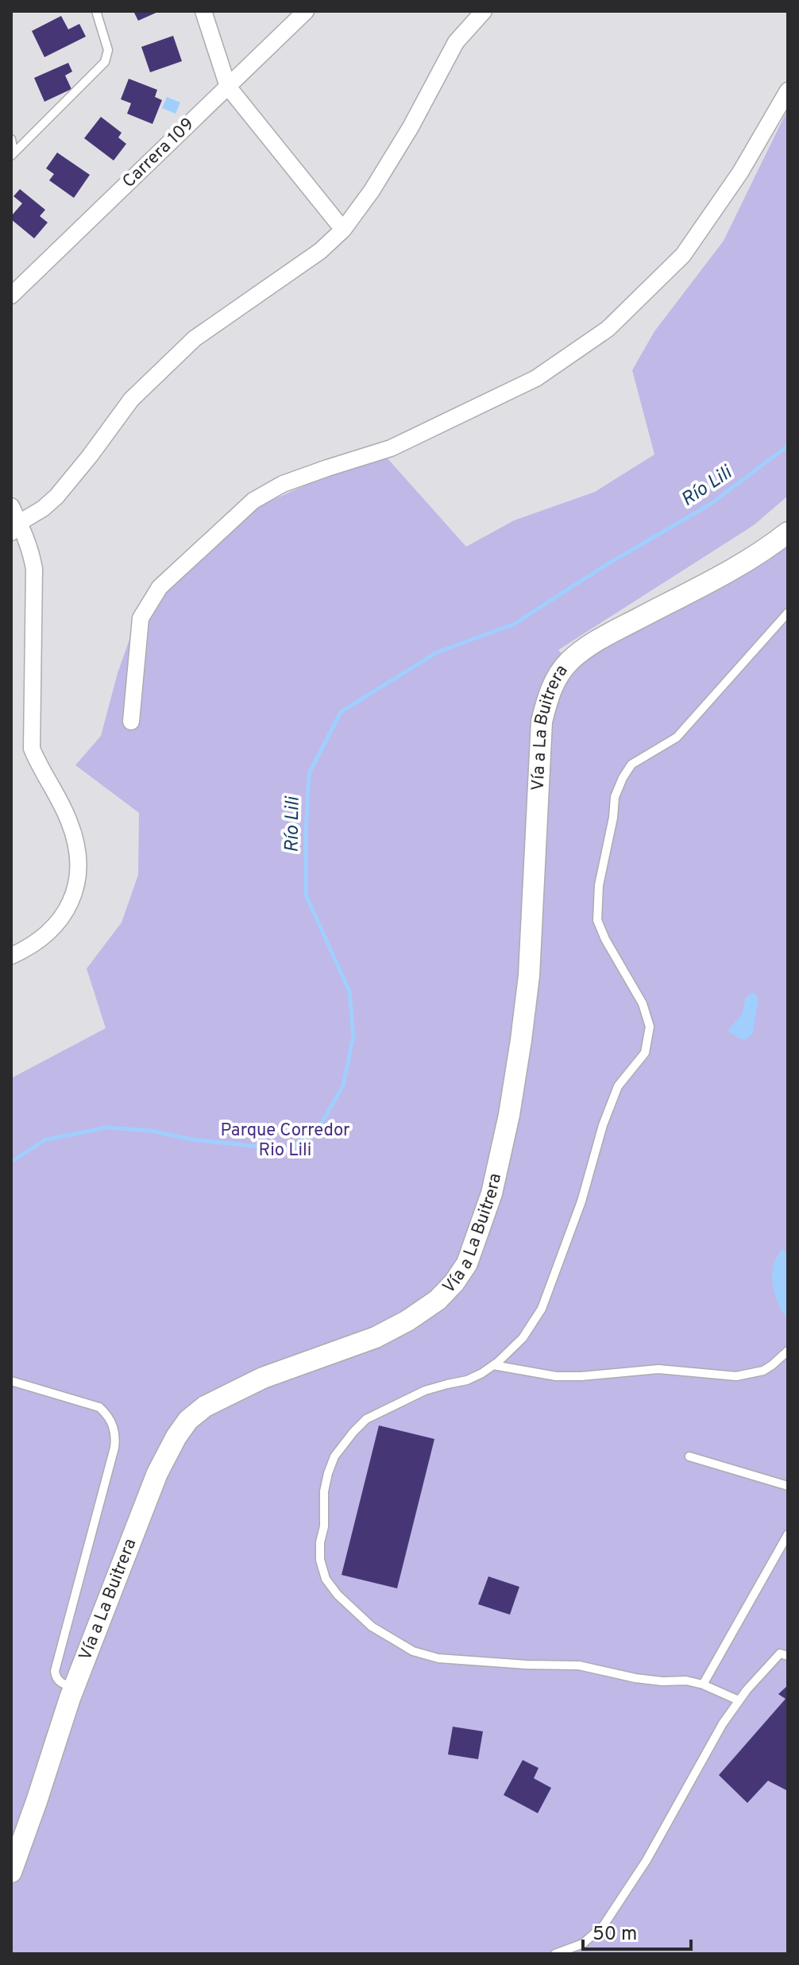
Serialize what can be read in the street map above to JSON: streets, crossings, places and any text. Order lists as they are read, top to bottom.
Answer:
{
  "streets": {
    "street": ["Carrera 109", "Vía a La Buitrera"]
  },
  "water": ["Río Lili"],
  "parks": ["Parque Corredor Rio Lili"],
  "scale_bar": "50 m"
}
